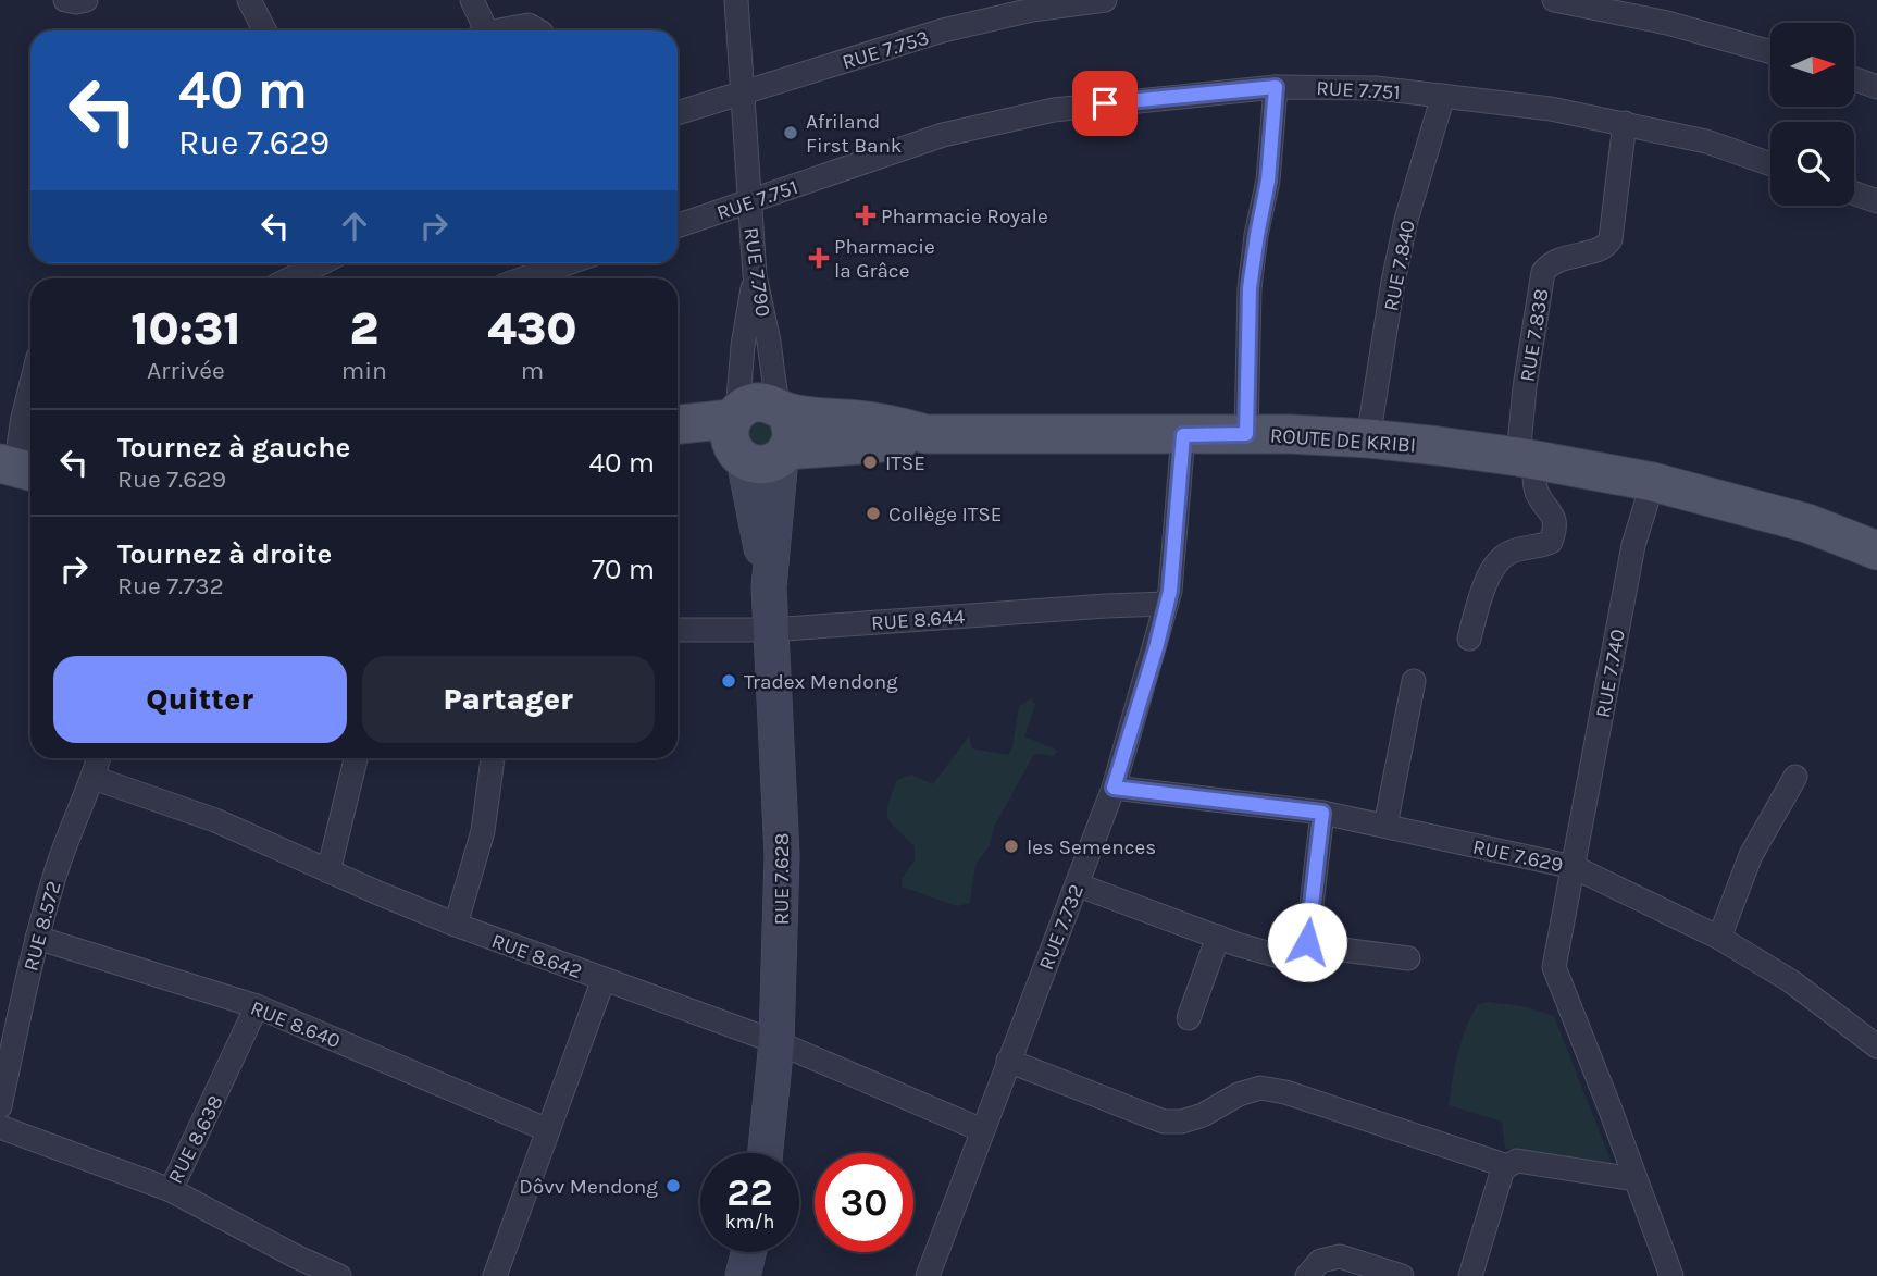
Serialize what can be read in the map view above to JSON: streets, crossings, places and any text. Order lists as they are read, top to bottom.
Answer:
{
  "streets": {
    "main road": ["ROUTE DE KRIBI", "RUE 7.628"],
    "street": [
      "RUE 7.753",
      "RUE 7.751",
      "RUE 7.840",
      "RUE 7.790",
      "RUE 7.838",
      "RUE 8.644",
      "RUE 7.740",
      "RUE 7.629",
      "RUE 8.572",
      "RUE 7.732",
      "RUE 8.642",
      "RUE 8.640",
      "RUE 8.638"
    ]
  },
  "crossings": [
    ["RUE 7.753", "RUE 7.790"],
    ["RUE 7.751", "RUE 7.840"],
    ["RUE 7.751", "RUE 7.790"],
    ["RUE 7.751", "RUE 7.838"],
    ["RUE 7.840", "ROUTE DE KRIBI"],
    ["RUE 7.790", "ROUTE DE KRIBI"],
    ["RUE 7.838", "ROUTE DE KRIBI"],
    ["ROUTE DE KRIBI", "RUE 7.740"],
    ["ROUTE DE KRIBI", "RUE 7.628"],
    ["ROUTE DE KRIBI", "RUE 7.732"],
    ["RUE 8.644", "RUE 7.628"],
    ["RUE 8.644", "RUE 7.732"],
    ["RUE 7.740", "RUE 7.629"],
    ["RUE 7.629", "RUE 7.732"],
    ["RUE 7.628", "RUE 8.642"],
    ["RUE 8.572", "RUE 8.642"],
    ["RUE 8.572", "RUE 8.640"],
    ["RUE 7.732", "RUE 8.642"],
    ["RUE 8.640", "RUE 8.638"]
  ],
  "places": {
    "other": [
      "Afriland First Bank",
      "ITSE",
      "Collège ITSE",
      "Tradex Mendong",
      "les Semences",
      "Dôvv Mendong"
    ],
    "health": ["Pharmacie Royale", "Pharmacie la Grâce"]
  },
  "north": "right",
  "page": {
    "turn": ["40 m", "Rue 7.629"],
    "eta": [
      "10:31",
      "Arrivée",
      "2",
      "min",
      "430",
      "m"
    ],
    "list": [
      {
        "name": "Tournez à gauche",
        "note": "Rue 7.629",
        "value": "40 m"
      },
      {
        "name": "Tournez à droite",
        "note": "Rue 7.732",
        "value": "70 m"
      }
    ],
    "buttons": ["Quitter", "Partager"],
    "speed": "22 km/h",
    "limit": "30"
  }
}
